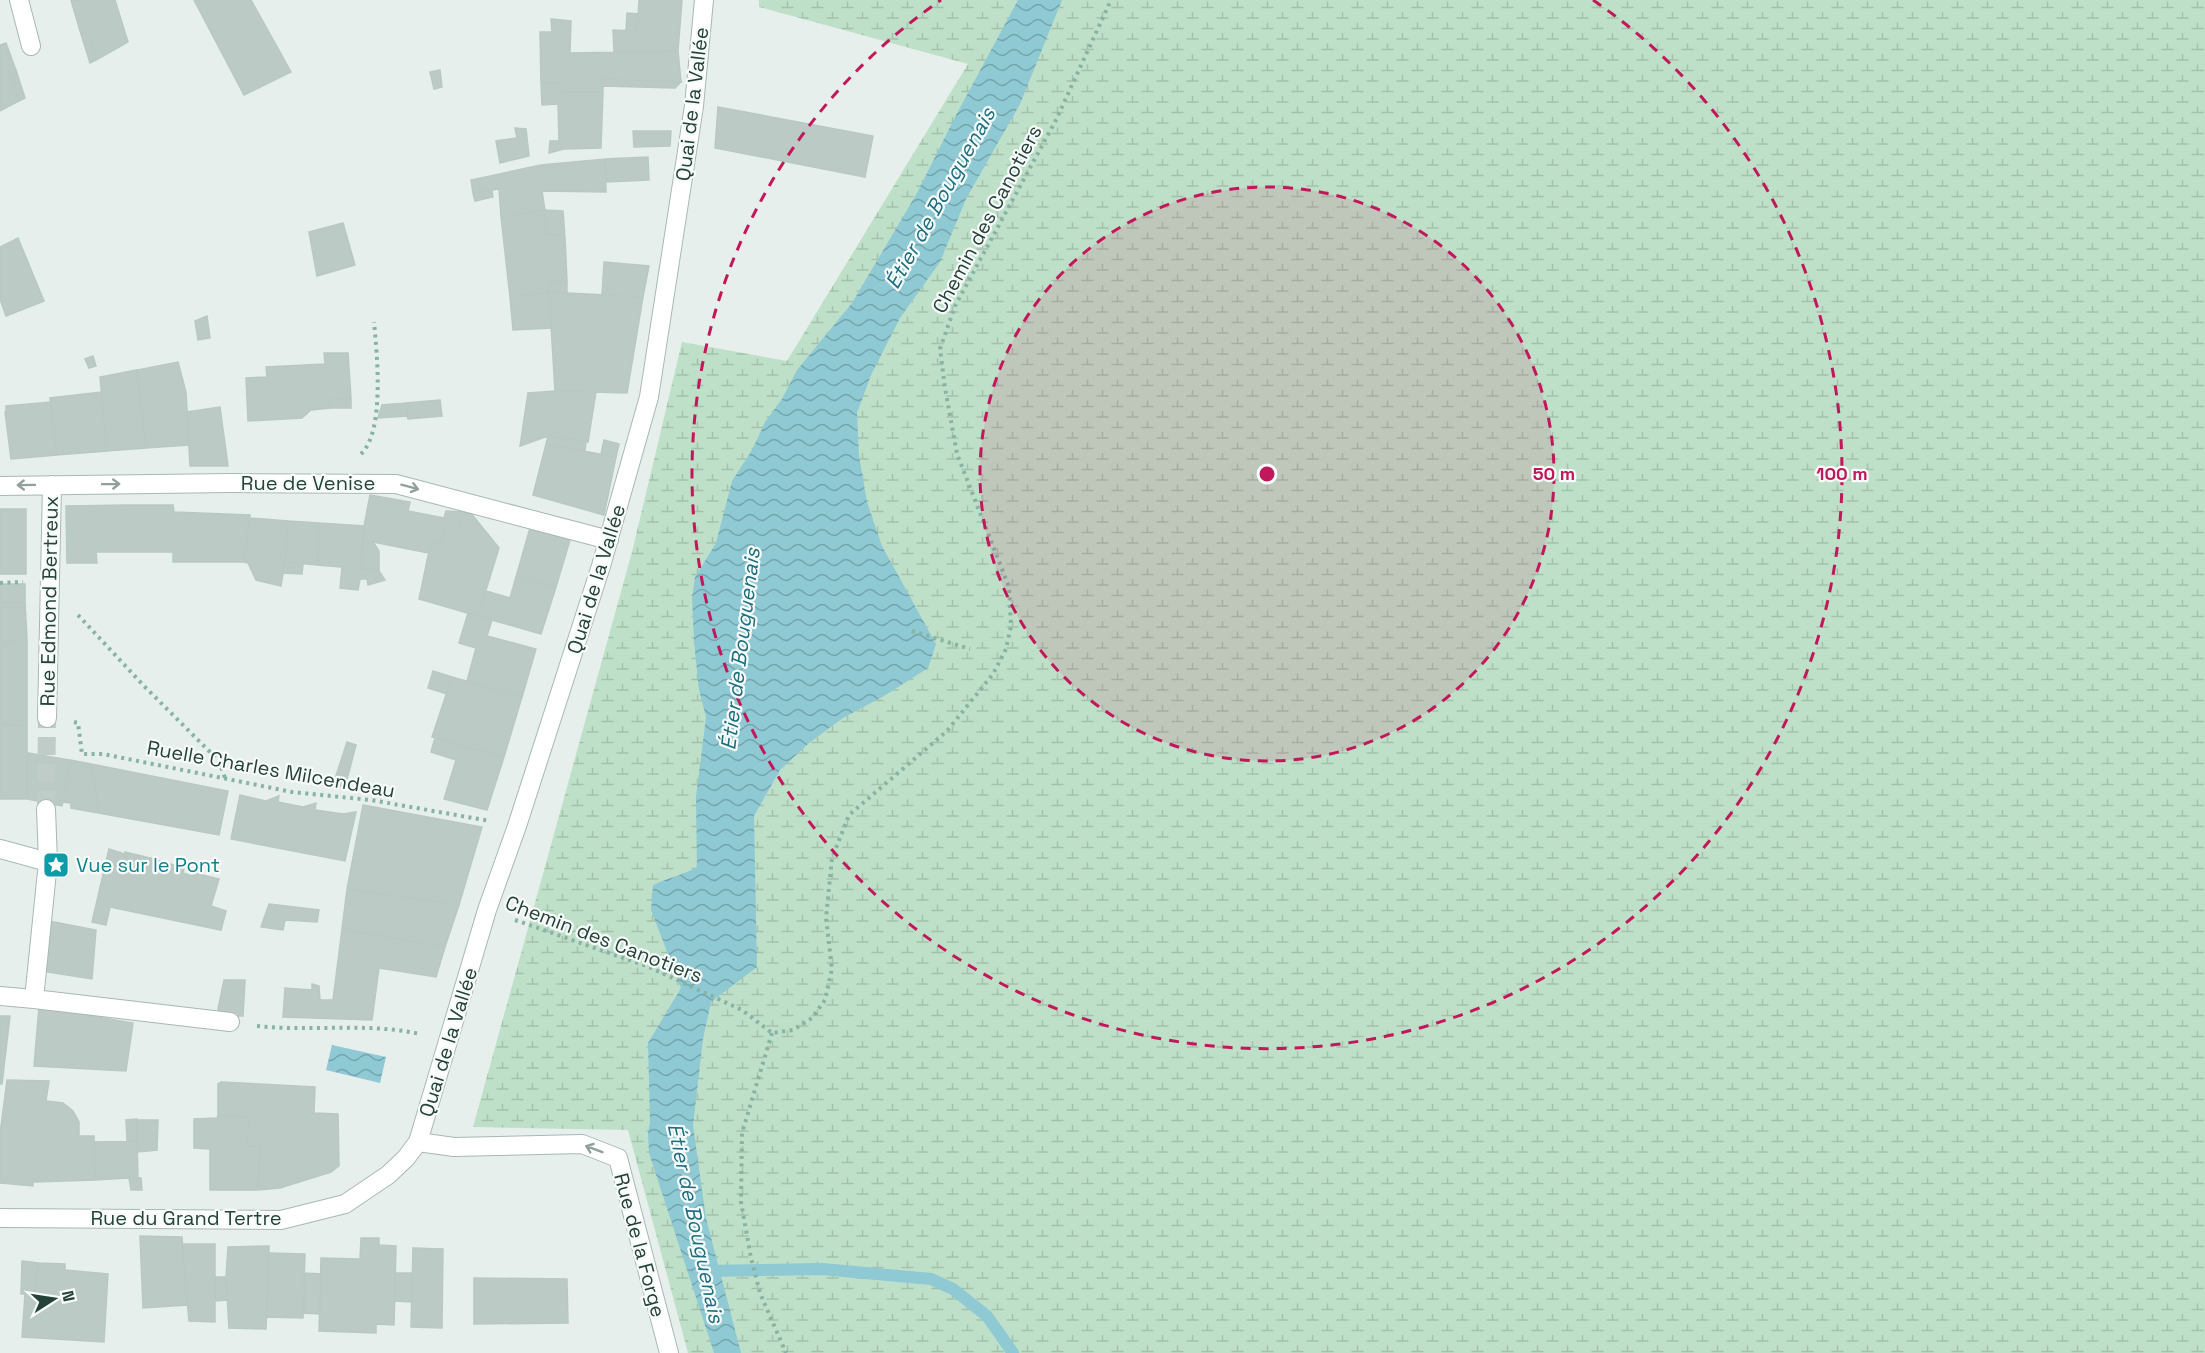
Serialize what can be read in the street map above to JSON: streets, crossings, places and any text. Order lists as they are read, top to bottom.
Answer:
{
  "streets": {
    "street": [
      "Quai de la Vallée",
      "Rue de Venise",
      "Rue Edmond Bertreux",
      "Rue du Grand Tertre",
      "Rue de la Forge"
    ],
    "path": ["Chemin des Canotiers", "Ruelle Charles Milcendeau"]
  },
  "crossings": [
    ["Quai de la Vallée", "Chemin des Canotiers"],
    ["Quai de la Vallée", "Rue de Venise"],
    ["Quai de la Vallée", "Ruelle Charles Milcendeau"],
    ["Quai de la Vallée", "Rue du Grand Tertre"],
    ["Quai de la Vallée", "Rue de la Forge"],
    ["Rue de Venise", "Rue Edmond Bertreux"],
    ["Rue Edmond Bertreux", "Ruelle Charles Milcendeau"],
    ["Rue du Grand Tertre", "Rue de la Forge"]
  ],
  "one_way": ["Rue de Venise", "Rue de la Forge"],
  "water": ["Étier de Bouguenais"],
  "places": {
    "place": ["Vue sur le Pont"]
  },
  "north": "right",
  "rings": ["50 m", "100 m"]
}
